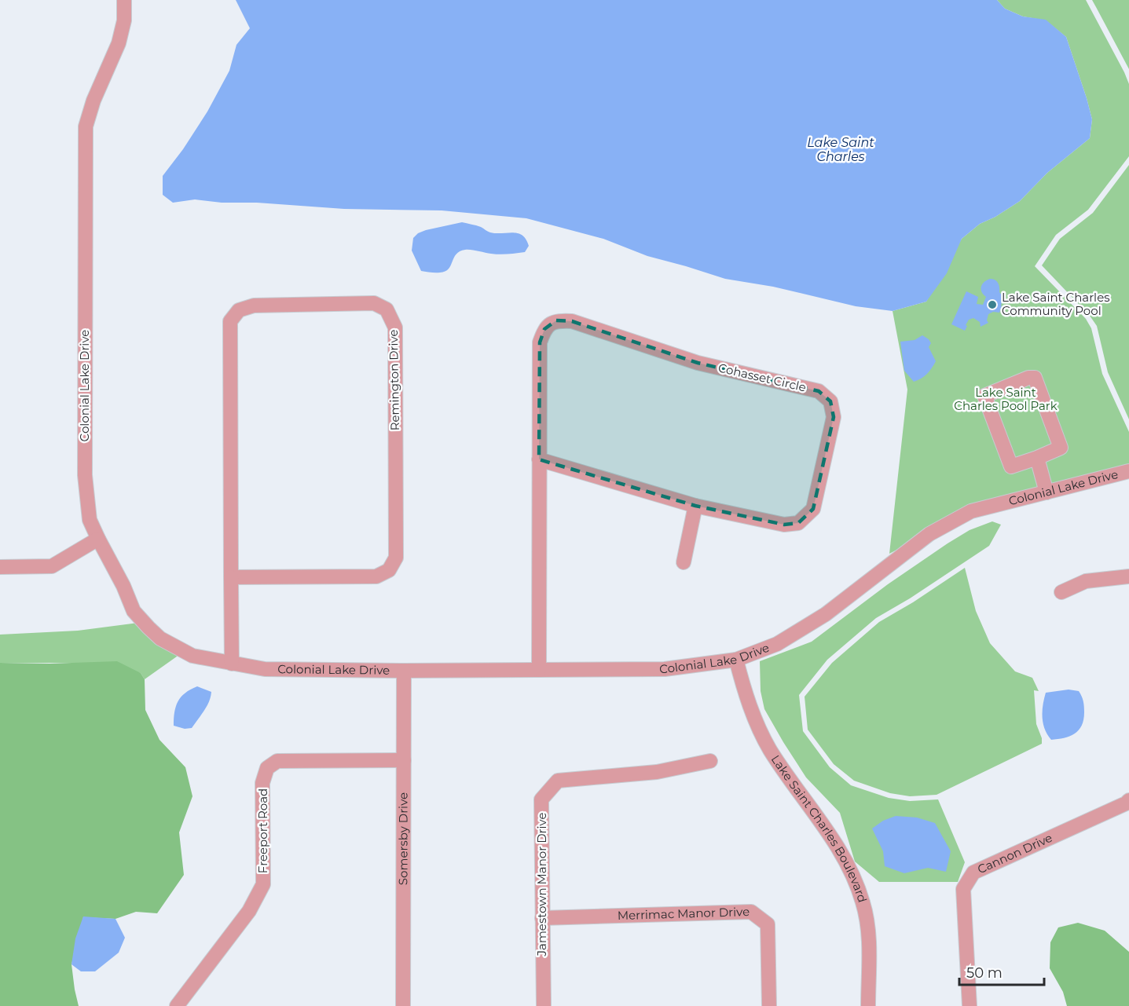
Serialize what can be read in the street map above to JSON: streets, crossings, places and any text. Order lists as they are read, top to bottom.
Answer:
{
  "streets": {
    "street": [
      "Cohasset Circle",
      "Remington Drive",
      "Colonial Lake Drive",
      "Lake Saint Charles Boulevard",
      "Freeport Road",
      "Somersby Drive",
      "Cannon Drive",
      "Jamestown Manor Drive",
      "Merrimac Manor Drive"
    ]
  },
  "crossings": [
    ["Cohasset Circle", "Colonial Lake Drive"],
    ["Remington Drive", "Colonial Lake Drive"],
    ["Colonial Lake Drive", "Lake Saint Charles Boulevard"],
    ["Colonial Lake Drive", "Somersby Drive"],
    ["Freeport Road", "Somersby Drive"],
    ["Jamestown Manor Drive", "Merrimac Manor Drive"]
  ],
  "water": ["Lake Saint Charles"],
  "parks": ["Lake Saint Charles Pool Park"],
  "places": ["Lake Saint Charles Community Pool"],
  "scale_bar": "50 m"
}
